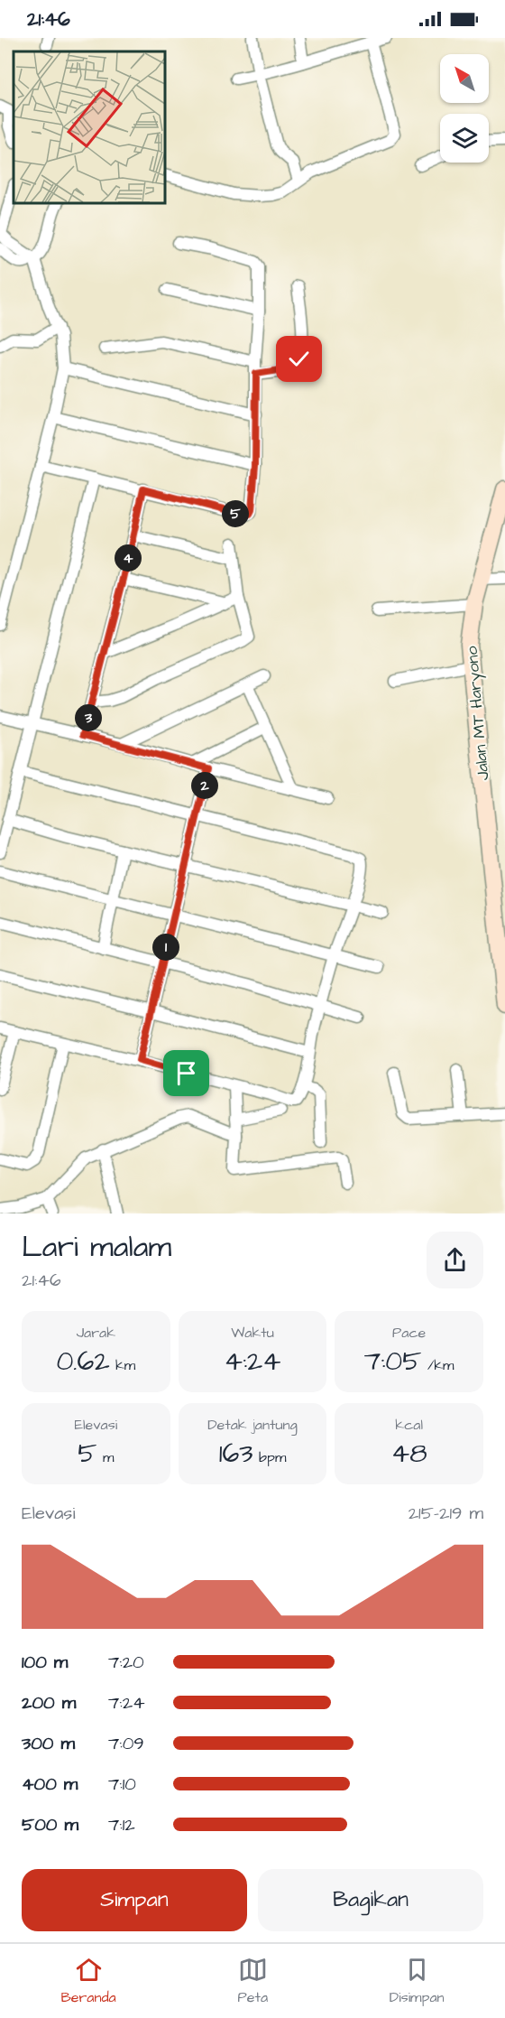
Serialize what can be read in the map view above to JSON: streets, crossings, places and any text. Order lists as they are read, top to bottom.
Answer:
{
  "streets": {
    "main road": ["Jalan MT Haryono"]
  },
  "north": "top left",
  "page": {
    "status": "21:46",
    "pins": [
      "5",
      "4",
      "3",
      "2",
      "1"
    ],
    "heading": ["Lari malam", "21:46"],
    "stats": [
      ["Jarak", "0.62 km"],
      ["Waktu", "4:24"],
      ["Pace", "7:05 /km"],
      ["Elevasi", "5 m"],
      ["Detak jantung", "163 bpm"],
      ["kcal", "48"]
    ],
    "chart": ["Elevasi", "215–219 m"],
    "list": [
      {
        "name": "100 m",
        "note": "7:20"
      },
      {
        "name": "200 m",
        "note": "7:24"
      },
      {
        "name": "300 m",
        "note": "7:09"
      },
      {
        "name": "400 m",
        "note": "7:10"
      },
      {
        "name": "500 m",
        "note": "7:12"
      }
    ],
    "buttons": ["Simpan", "Bagikan"],
    "tabs": ["Beranda", "Peta", "Disimpan"]
  }
}
